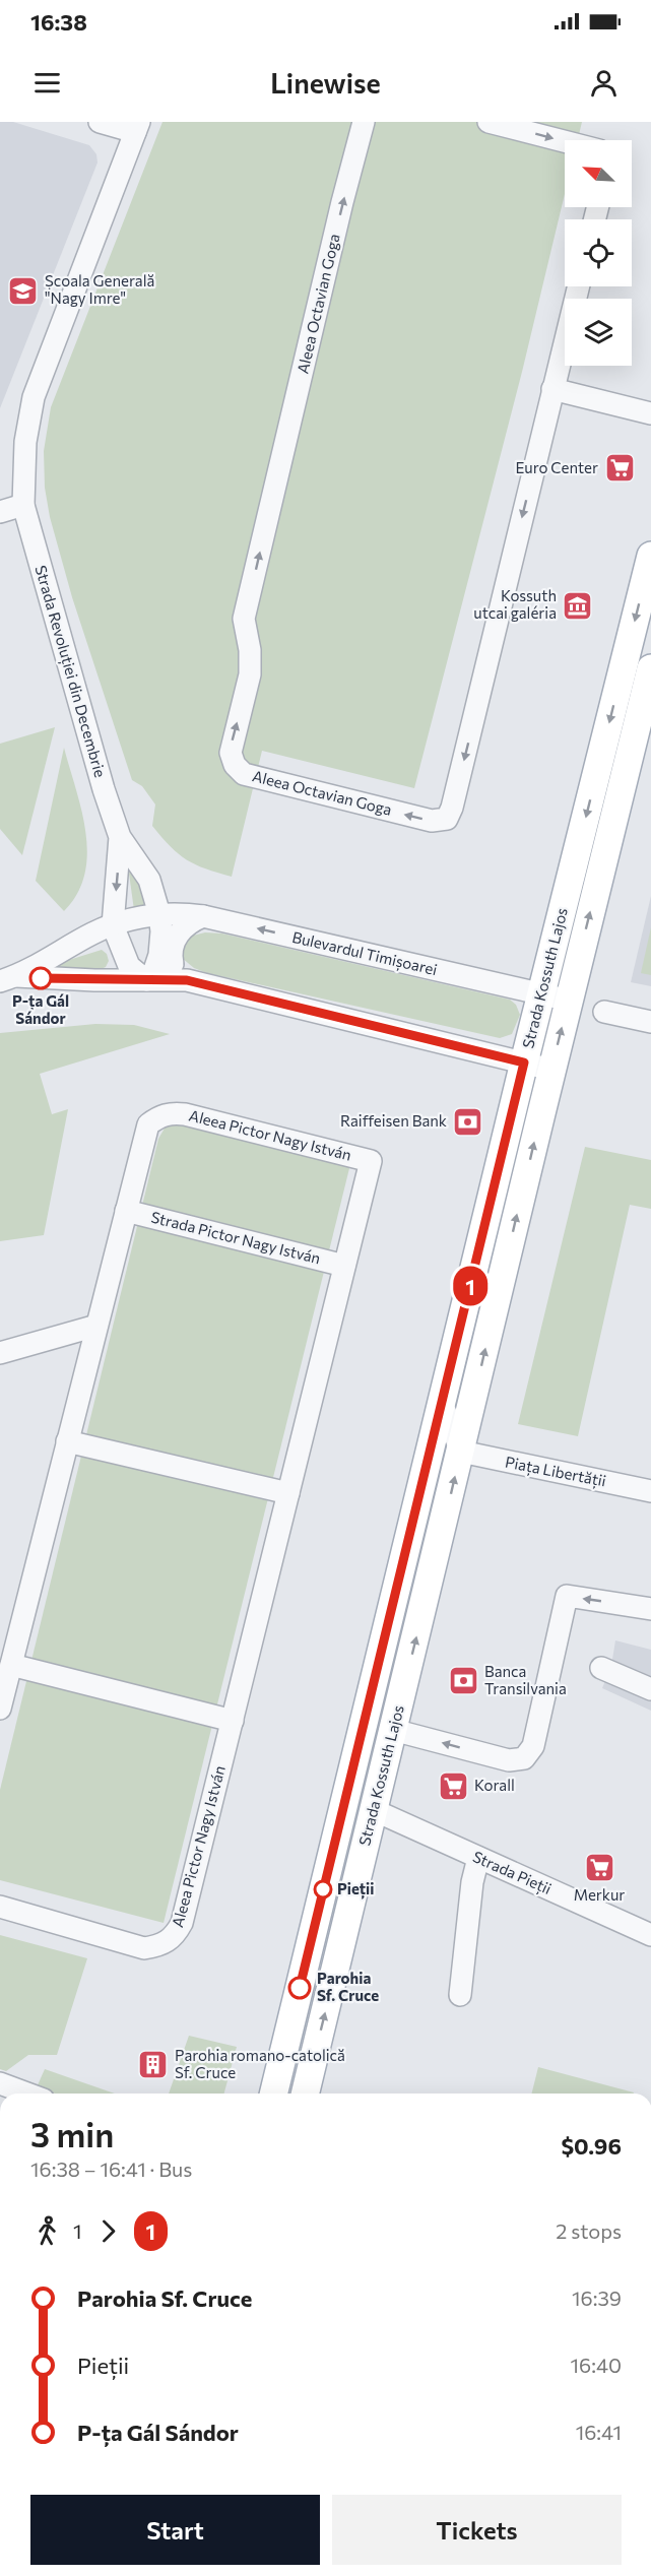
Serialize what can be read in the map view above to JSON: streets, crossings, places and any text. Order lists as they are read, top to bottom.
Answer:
{
  "streets": {
    "main road": ["Strada Kossuth Lajos"],
    "street": [
      "Aleea Octavian Goga",
      "Strada Revoluției din Decembrie",
      "Bulevardul Timișoarei",
      "Aleea Pictor Nagy István",
      "Strada Pictor Nagy István",
      "Piața Libertății",
      "Strada Pieții"
    ]
  },
  "crossings": [
    ["Strada Revoluției din Decembrie", "Bulevardul Timișoarei"],
    ["Bulevardul Timișoarei", "Strada Kossuth Lajos"],
    ["Strada Kossuth Lajos", "Piața Libertății"],
    ["Strada Kossuth Lajos", "Strada Pieții"],
    ["Aleea Pictor Nagy István", "Strada Pictor Nagy István"]
  ],
  "places": {
    "school or university": ["Școala Generală \"Nagy Imre\""],
    "supermarket": ["Euro Center", "Korall", "Merkur"],
    "museum": ["Kossuth utcai galéria"],
    "other": ["P-ța Gál Sándor", "Pieții", "Parohia Sf. Cruce"],
    "bank": ["Raiffeisen Bank", "Banca Transilvania"],
    "building": ["Parohia romano-catolică Sf. Cruce"]
  },
  "lines": ["bus line 1"],
  "north": "top left",
  "page": {
    "status": "16:38",
    "header": "Linewise",
    "on_map": "1",
    "heading": ["3 min", "16:38 – 16:41 · Bus", "$0.96"],
    "legs": ["1", "1", "2 stops"],
    "list": [
      {
        "name": "Parohia Sf. Cruce",
        "value": "16:39"
      },
      {
        "name": "Pieții",
        "value": "16:40"
      },
      {
        "name": "P-ța Gál Sándor",
        "value": "16:41"
      }
    ],
    "buttons": ["Start", "Tickets"]
  }
}
